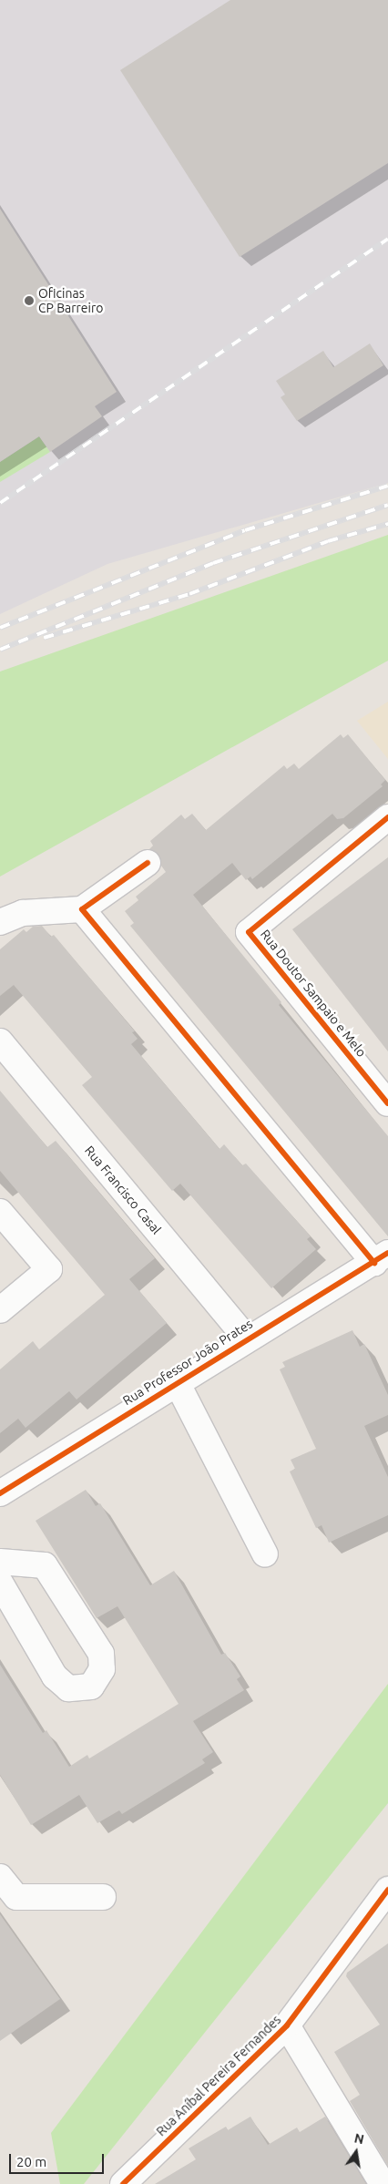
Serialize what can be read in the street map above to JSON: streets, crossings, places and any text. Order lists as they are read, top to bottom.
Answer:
{
  "streets": {
    "street": [
      "Rua Doutor Sampaio e Melo",
      "Rua Francisco Casal",
      "Rua Professor João Prates",
      "Rua Aníbal Pereira Fernandes"
    ]
  },
  "crossings": [
    ["Rua Francisco Casal", "Rua Professor João Prates"]
  ],
  "places": ["Oficinas CP Barreiro"],
  "scale_bar": "20 m",
  "north": "top"
}
